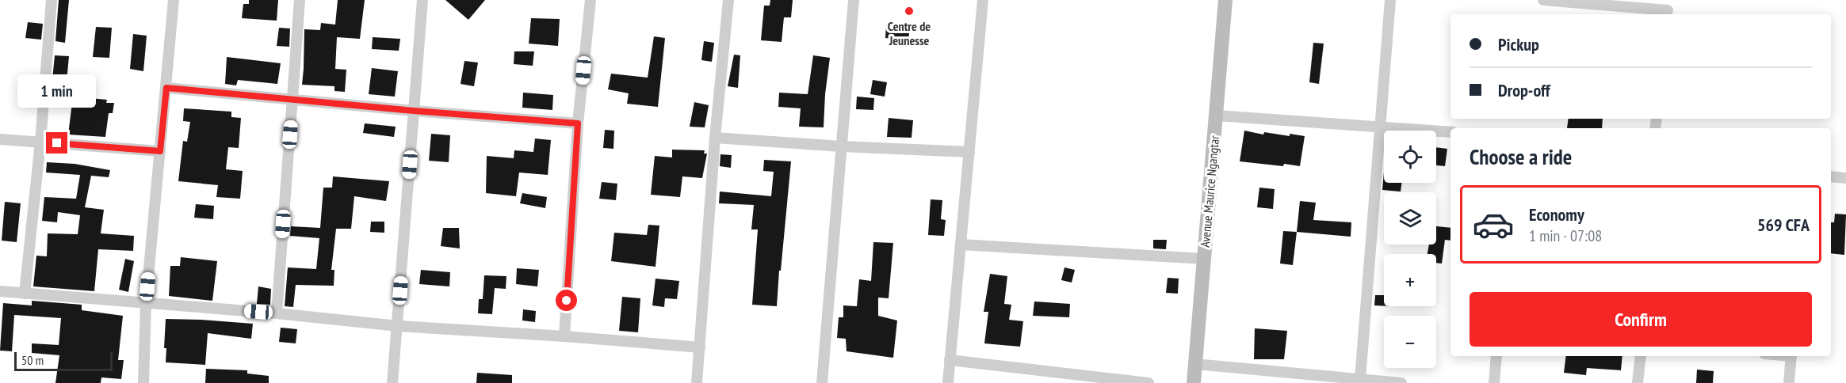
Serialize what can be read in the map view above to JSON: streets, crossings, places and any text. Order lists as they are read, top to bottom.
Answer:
{
  "streets": {
    "street": ["Avenue Maurice Ngangtar"]
  },
  "places": ["Centre de Jeunesse"],
  "scale_bar": "50 m",
  "page": {
    "banner": ["Pickup", "Drop-off"],
    "bubble": "1 min",
    "heading": "Choose a ride",
    "map_buttons": ["+", "−"],
    "list": [
      {
        "name": "Economy",
        "note": "1 min · 07:08",
        "value": "569 CFA"
      }
    ],
    "buttons": "Confirm",
    "scale": "50 m"
  }
}
